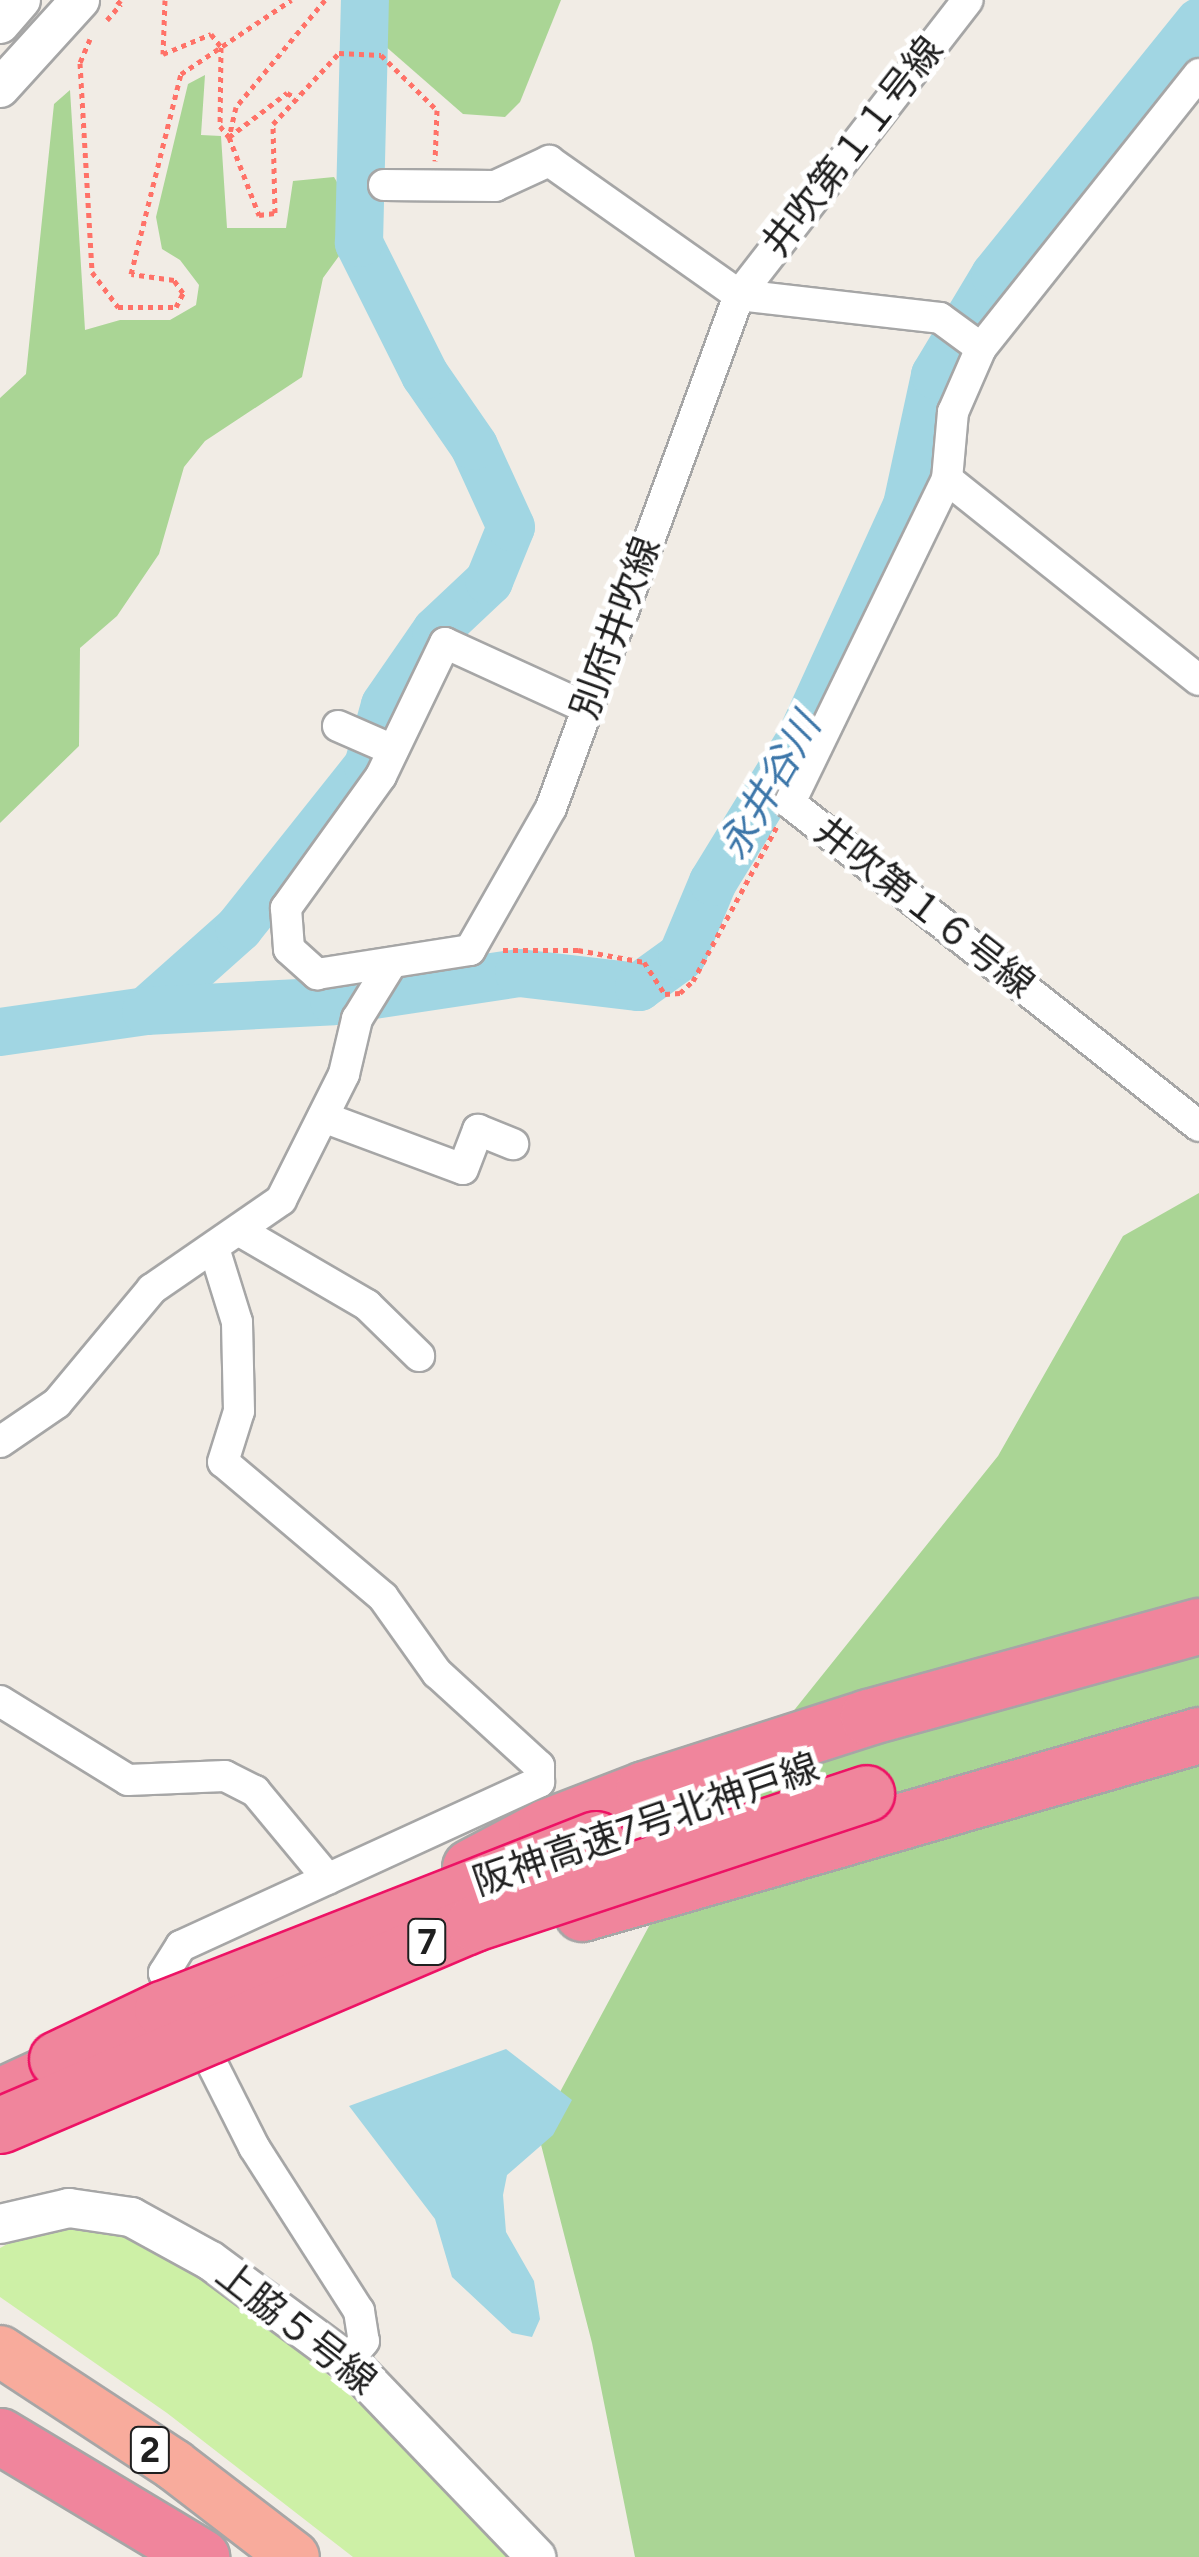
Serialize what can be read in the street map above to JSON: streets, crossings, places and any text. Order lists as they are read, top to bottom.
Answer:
{
  "streets": {
    "highway": ["阪神高速7号北神戸線", "7", "2"],
    "street": [
      "井吹第１１号線",
      "別府井吹線",
      "井吹第１６号線",
      "上脇５号線"
    ]
  },
  "crossings": [
    ["井吹第１１号線", "別府井吹線"]
  ],
  "water": ["永井谷川"]
}
